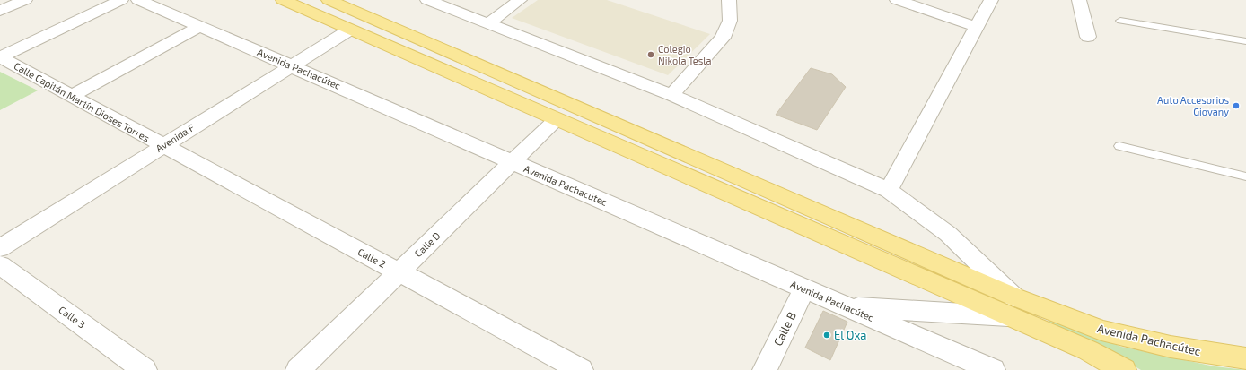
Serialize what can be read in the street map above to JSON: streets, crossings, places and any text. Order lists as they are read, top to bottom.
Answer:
{
  "streets": {
    "main road": ["Avenida Pachacútec"],
    "street": [
      "Calle Capitán Martín Dioses Torres",
      "Avenida F",
      "Calle D",
      "Calle 2",
      "Calle 3",
      "Calle B"
    ]
  },
  "crossings": [
    ["Avenida Pachacútec", "Avenida F"],
    ["Avenida Pachacútec", "Calle D"],
    ["Avenida Pachacútec", "Calle B"],
    ["Calle Capitán Martín Dioses Torres", "Avenida F"],
    ["Calle Capitán Martín Dioses Torres", "Calle 2"],
    ["Avenida F", "Calle 2"],
    ["Calle D", "Calle 2"]
  ],
  "places": ["Colegio Nikola Tesla", "Auto Accesorios Giovany", "El Oxa"]
}
